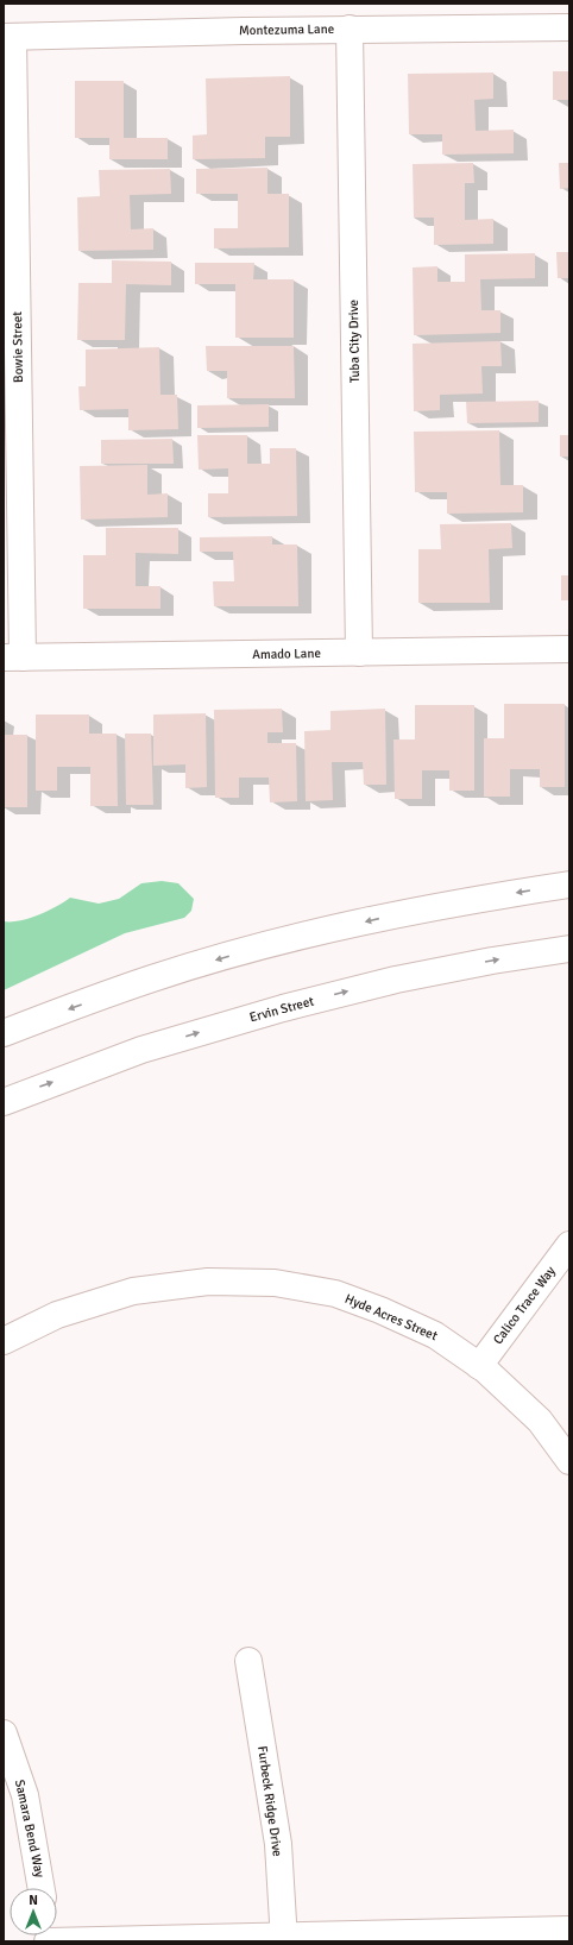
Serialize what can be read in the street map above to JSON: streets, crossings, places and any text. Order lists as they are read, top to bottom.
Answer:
{
  "streets": {
    "street": [
      "Montezuma Lane",
      "Tuba City Drive",
      "Bowie Street",
      "Amado Lane",
      "Ervin Street",
      "Calico Trace Way",
      "Hyde Acres Street",
      "Furbeck Ridge Drive",
      "Samara Bend Way"
    ]
  },
  "crossings": [
    ["Montezuma Lane", "Tuba City Drive"],
    ["Montezuma Lane", "Bowie Street"],
    ["Tuba City Drive", "Amado Lane"],
    ["Bowie Street", "Amado Lane"],
    ["Calico Trace Way", "Hyde Acres Street"]
  ],
  "north": "top"
}
